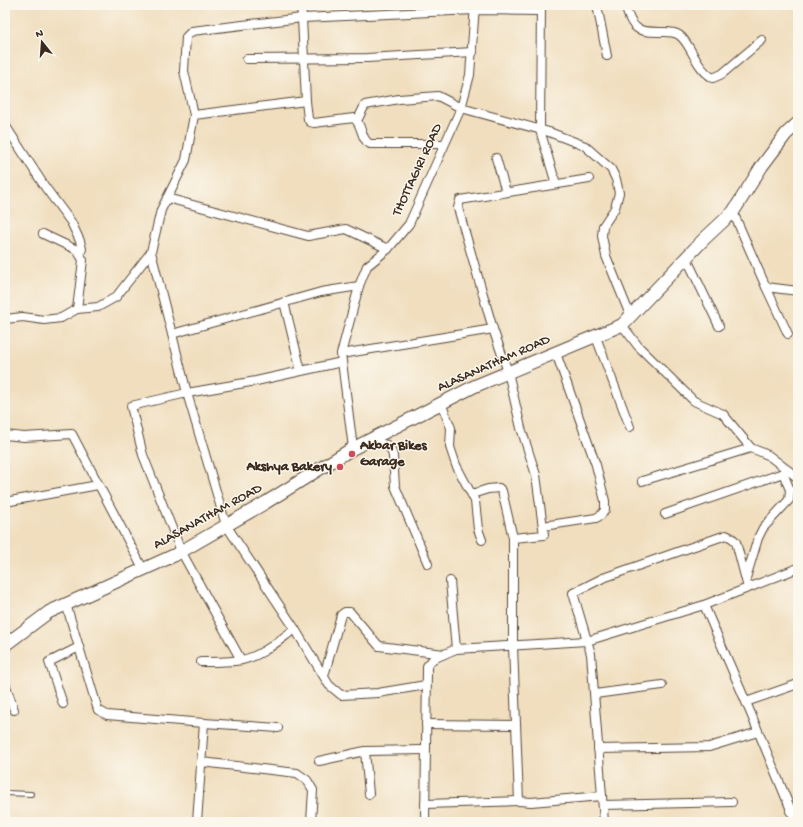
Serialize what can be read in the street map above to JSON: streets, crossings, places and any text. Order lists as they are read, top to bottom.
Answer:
{
  "streets": {
    "main road": ["ALASANATHAM ROAD"],
    "street": ["THOTTAGIRI ROAD"]
  },
  "crossings": [
    ["THOTTAGIRI ROAD", "ALASANATHAM ROAD"]
  ],
  "places": ["Akbar Bikes Garage", "Akshya Bakery"],
  "north": "top"
}
